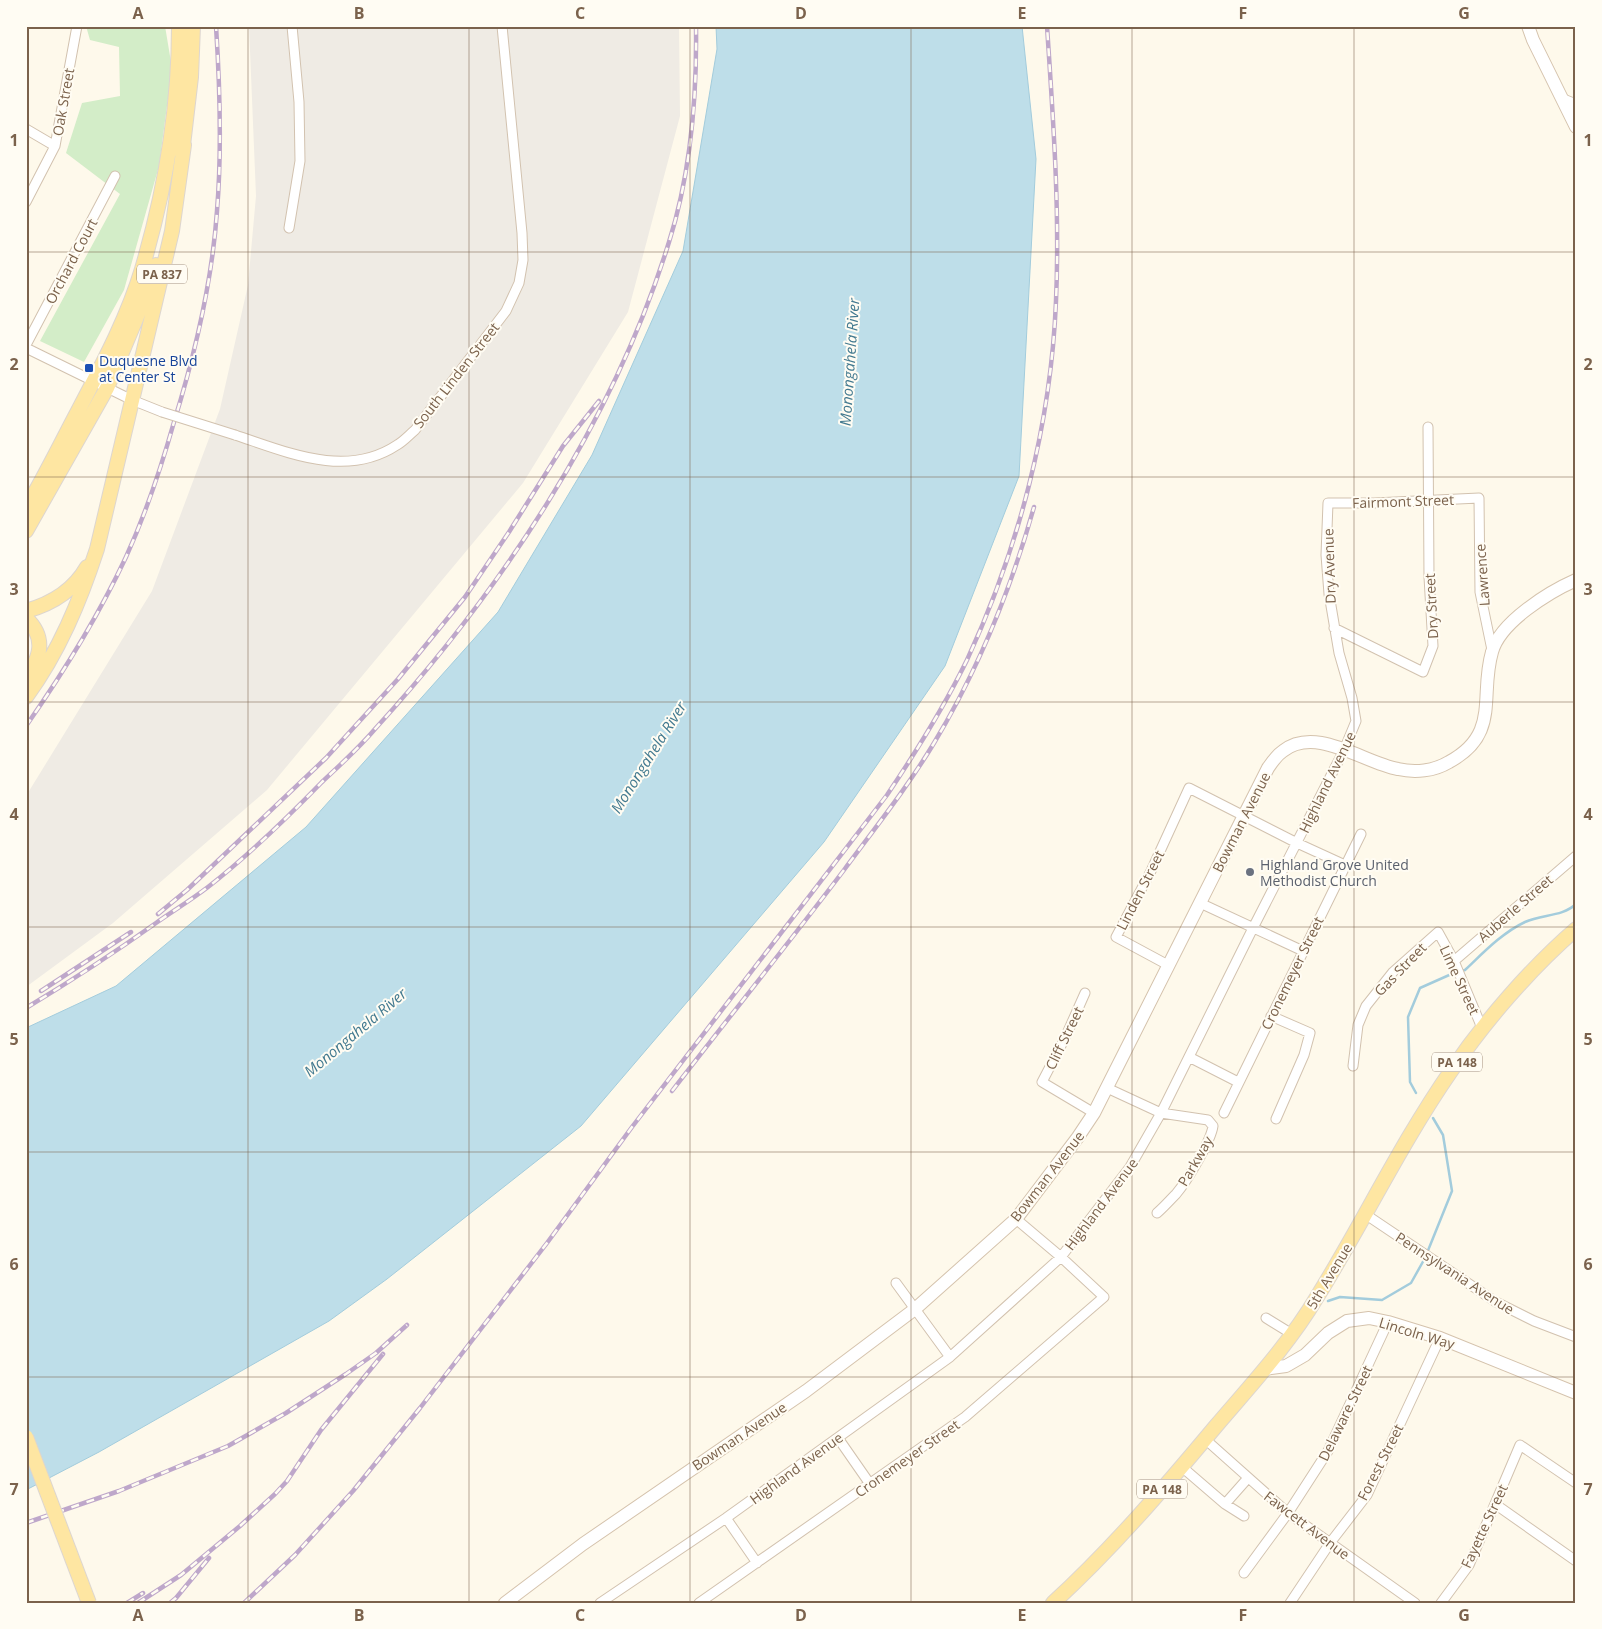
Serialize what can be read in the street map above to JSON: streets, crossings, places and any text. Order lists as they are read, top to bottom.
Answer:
{
  "streets": {
    "main road": [
      "PA 837",
      "Bowman Avenue",
      "PA 148",
      "5th Avenue",
      "Lincoln Way"
    ],
    "street": [
      "Oak Street",
      "Orchard Court",
      "South Linden Street",
      "Fairmont Street",
      "Dry Avenue",
      "Lawrence",
      "Dry Street",
      "Highland Avenue",
      "Linden Street",
      "Auberle Street",
      "Gas Street",
      "Cronemeyer Street",
      "Lime Street",
      "Cliff Street",
      "Parkway",
      "Pennsylvania Avenue",
      "Delaware Street",
      "Forest Street",
      "Fawcett Avenue",
      "Fayette Street"
    ]
  },
  "crossings": [
    ["Orchard Court", "South Linden Street"],
    ["PA 837", "South Linden Street"],
    ["Fairmont Street", "Dry Avenue"],
    ["Fairmont Street", "Lawrence"],
    ["Fairmont Street", "Dry Street"],
    ["Dry Avenue", "Dry Street"],
    ["Dry Avenue", "Highland Avenue"],
    ["Lawrence", "Bowman Avenue"],
    ["Dry Street", "Highland Avenue"],
    ["Highland Avenue", "Bowman Avenue"],
    ["Highland Avenue", "Cronemeyer Street"],
    ["Highland Avenue", "Parkway"],
    ["Bowman Avenue", "Linden Street"],
    ["Bowman Avenue", "Cliff Street"],
    ["Auberle Street", "Lime Street"],
    ["Gas Street", "Lime Street"],
    ["Lime Street", "5th Avenue"],
    ["Pennsylvania Avenue", "5th Avenue"],
    ["5th Avenue", "Lincoln Way"],
    ["5th Avenue", "Fawcett Avenue"],
    ["Lincoln Way", "Delaware Street"],
    ["Lincoln Way", "Forest Street"],
    ["Delaware Street", "Fawcett Avenue"],
    ["Forest Street", "Fawcett Avenue"]
  ],
  "water": ["Monongahela River"],
  "places": {
    "transit": ["Duquesne Blvd at Center St"],
    "other": ["Highland Grove United Methodist Church"]
  },
  "grid": {
    "columns": [
      "A",
      "B",
      "C",
      "D",
      "E",
      "F",
      "G"
    ],
    "rows": [
      "1",
      "2",
      "3",
      "4",
      "5",
      "6",
      "7"
    ]
  }
}
